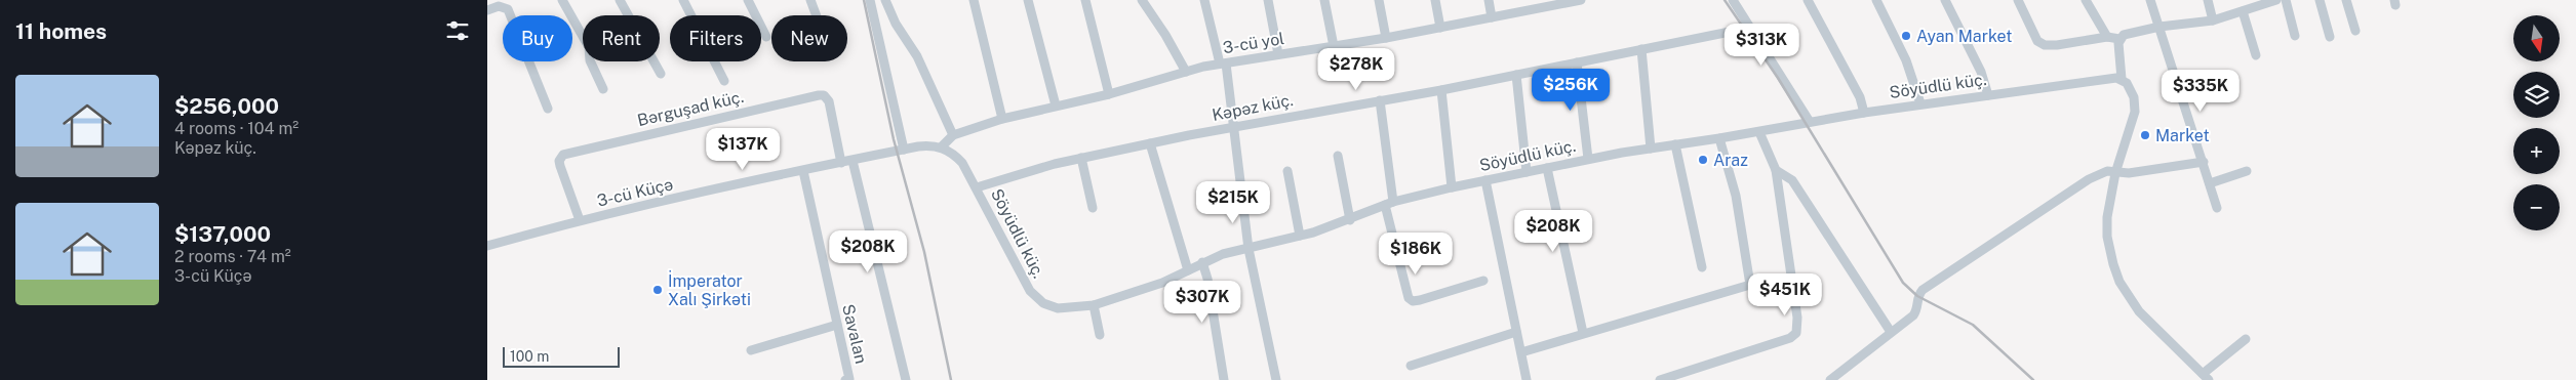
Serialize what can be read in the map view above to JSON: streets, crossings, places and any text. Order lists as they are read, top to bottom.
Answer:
{
  "streets": {
    "street": [
      "3-cü yol",
      "Söyüdlü küç.",
      "Kəpəz küç.",
      "Bərguşad küç.",
      "3-cü Küçə",
      "Savalan"
    ]
  },
  "crossings": [
    ["3-cü yol", "Söyüdlü küç."],
    ["3-cü yol", "3-cü Küçə"],
    ["Söyüdlü küç.", "Kəpəz küç."],
    ["Söyüdlü küç.", "3-cü Küçə"],
    ["Bərguşad küç.", "3-cü Küçə"],
    ["3-cü Küçə", "Savalan"]
  ],
  "places": [
    "Ayan Market",
    "Market",
    "Araz",
    "İmperator Xalı Şirkəti"
  ],
  "scale_bar": "100 m",
  "north": "bottom",
  "page": {
    "heading": "11 homes",
    "map_buttons": ["+", "−"],
    "chip": [
      "Buy",
      "Rent",
      "Filters",
      "New"
    ],
    "price": [
      "$313K",
      "$278K",
      "$256K",
      "$335K",
      "$137K",
      "$215K",
      "$208K",
      "$208K",
      "$186K",
      "$451K",
      "$307K"
    ],
    "list": [
      {
        "name": "$256,000",
        "note": "4 rooms · 104 m² · Kəpəz küç."
      },
      {
        "name": "$137,000",
        "note": "2 rooms · 74 m² · 3-cü Küçə"
      }
    ],
    "scale": "100 m"
  }
}
